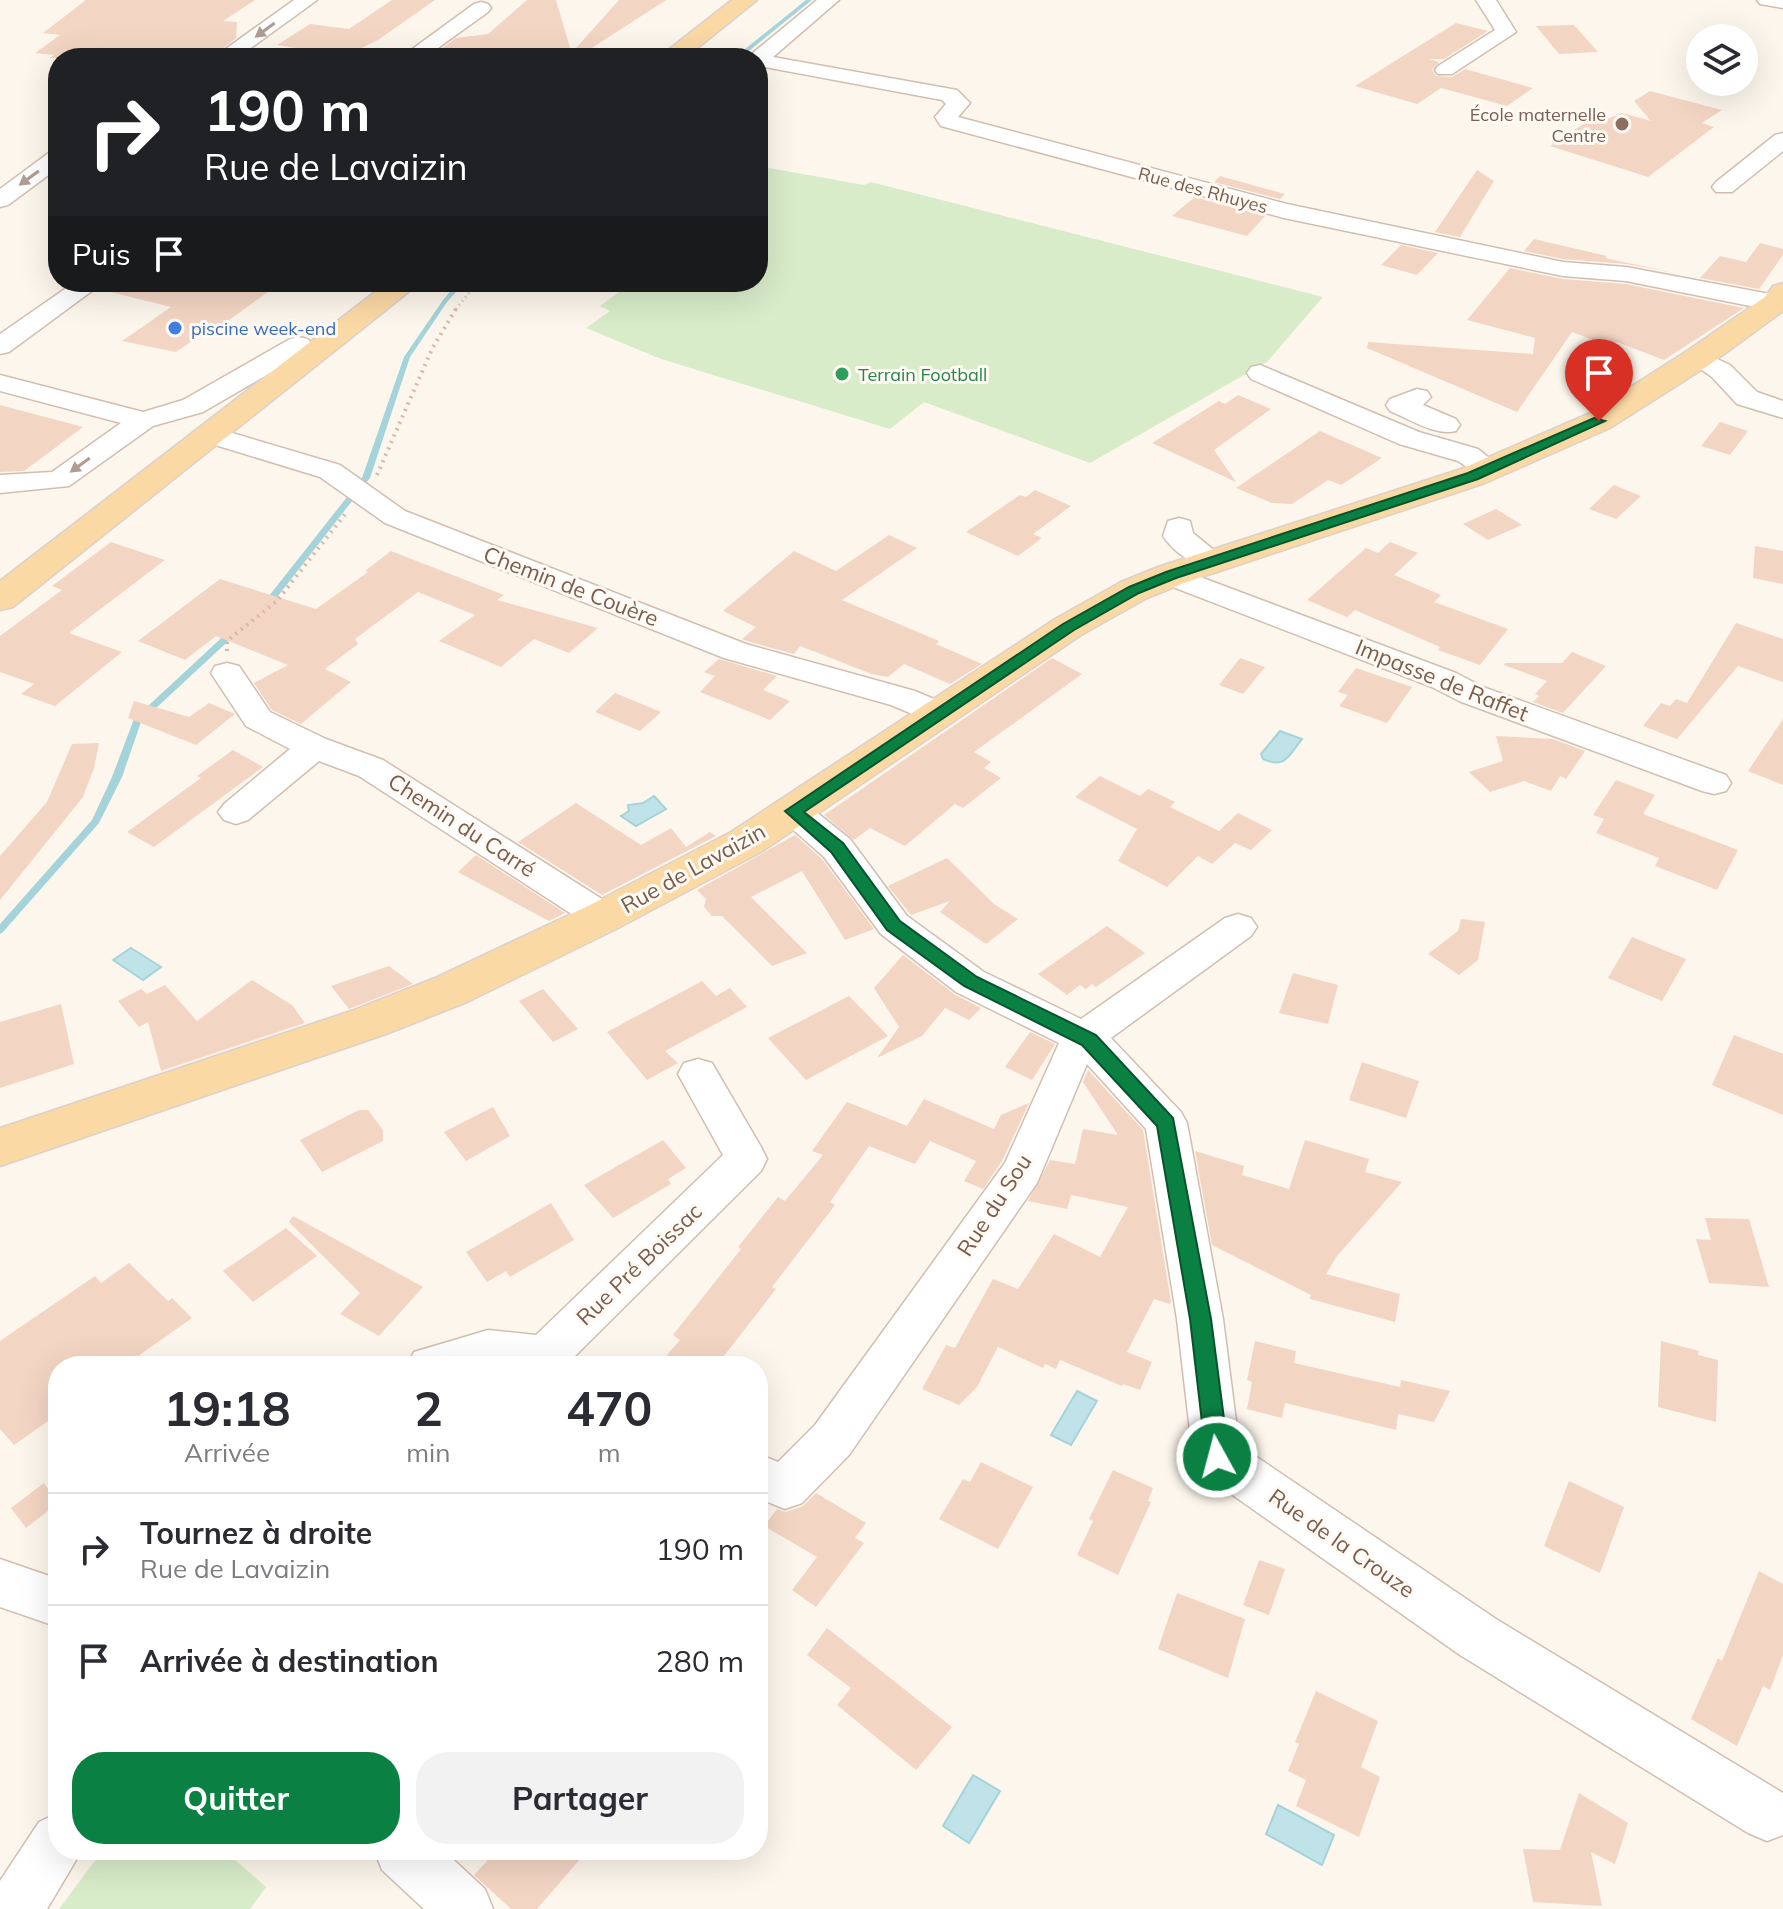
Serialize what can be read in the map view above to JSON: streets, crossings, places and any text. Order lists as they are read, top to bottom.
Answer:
{
  "streets": {
    "main road": ["Rue de Lavaizin"],
    "street": [
      "Rue des Rhuyes",
      "Chemin de Couère",
      "Impasse de Raffet",
      "Chemin du Carré",
      "Rue du Sou",
      "Rue Pré Boissac",
      "Rue de la Crouze"
    ]
  },
  "crossings": [
    ["Rue des Rhuyes", "Rue de Lavaizin"],
    ["Chemin de Couère", "Rue de Lavaizin"],
    ["Impasse de Raffet", "Rue de Lavaizin"],
    ["Chemin du Carré", "Rue de Lavaizin"],
    ["Rue de Lavaizin", "Rue de la Crouze"],
    ["Rue du Sou", "Rue de la Crouze"]
  ],
  "places": ["École maternelle Centre", "piscine week-end", "Terrain Football"],
  "page": {
    "turn": ["190 m", "Rue de Lavaizin"],
    "then": "Puis",
    "eta": [
      "19:18",
      "Arrivée",
      "2",
      "min",
      "470",
      "m"
    ],
    "list": [
      {
        "name": "Tournez à droite",
        "note": "Rue de Lavaizin",
        "value": "190 m"
      },
      {
        "name": "Arrivée à destination",
        "value": "280 m"
      }
    ],
    "buttons": ["Quitter", "Partager"]
  }
}
